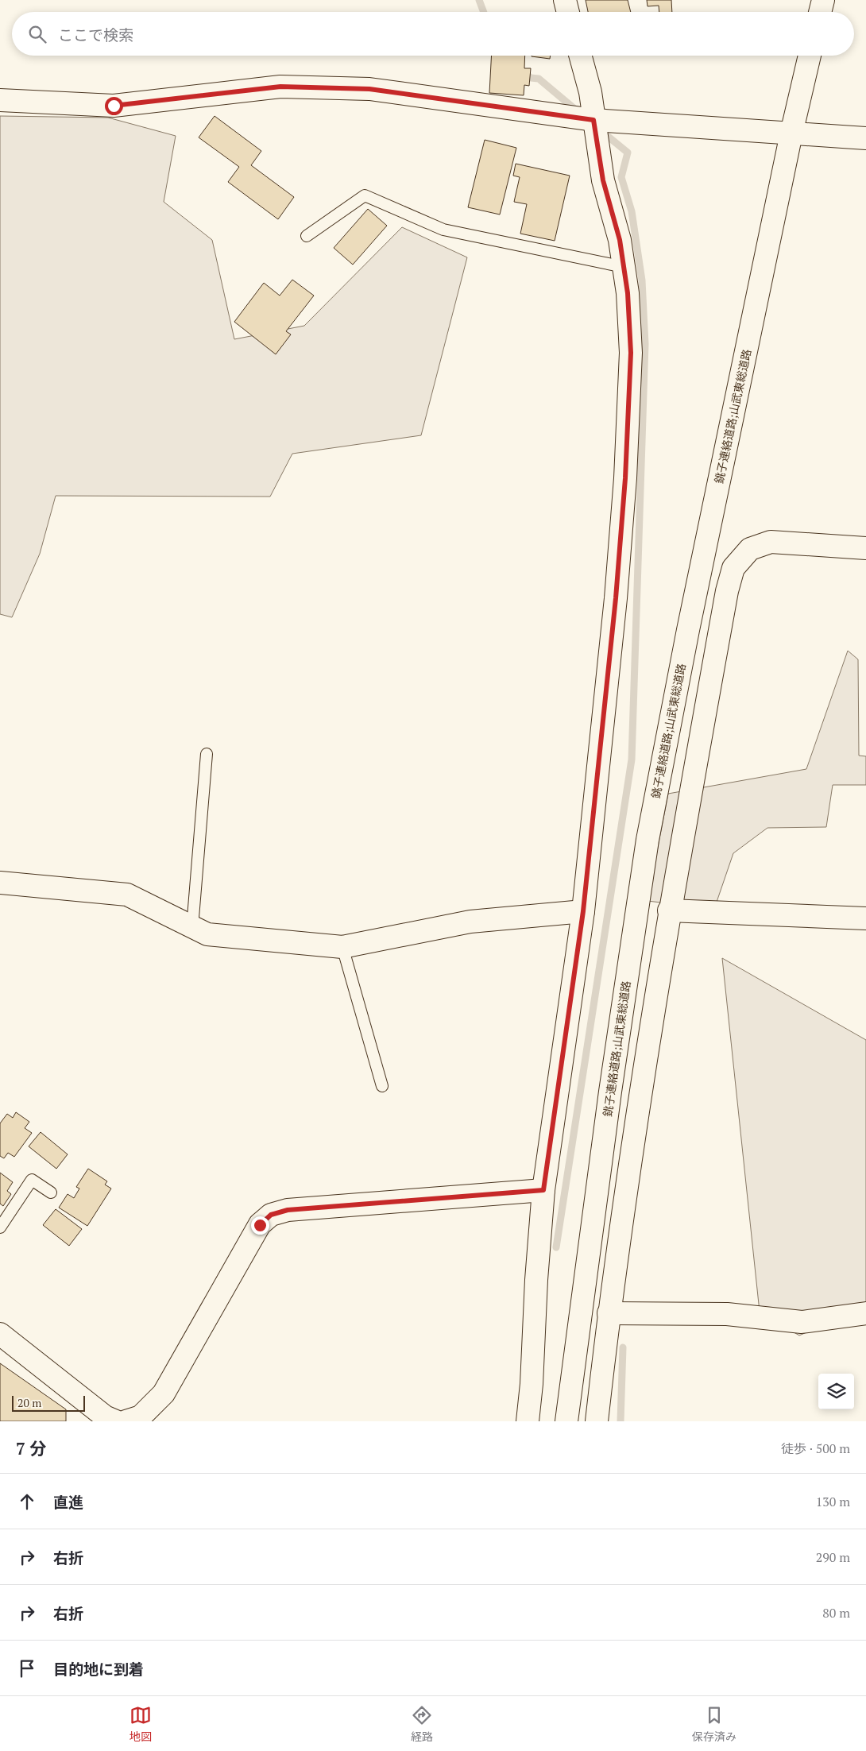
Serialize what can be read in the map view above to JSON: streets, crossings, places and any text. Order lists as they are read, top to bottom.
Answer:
{
  "streets": {
    "main road": ["銚子連絡道路;山武東総道路"]
  },
  "scale_bar": "20 m",
  "page": {
    "search": "ここで検索",
    "scale": "20 m",
    "heading": ["7 分", "徒歩 · 500 m"],
    "list": [
      ["直進", "130 m"],
      ["右折", "290 m"],
      ["右折", "80 m"],
      "目的地に到着"
    ],
    "nav": ["地図", "経路", "保存済み"]
  }
}
